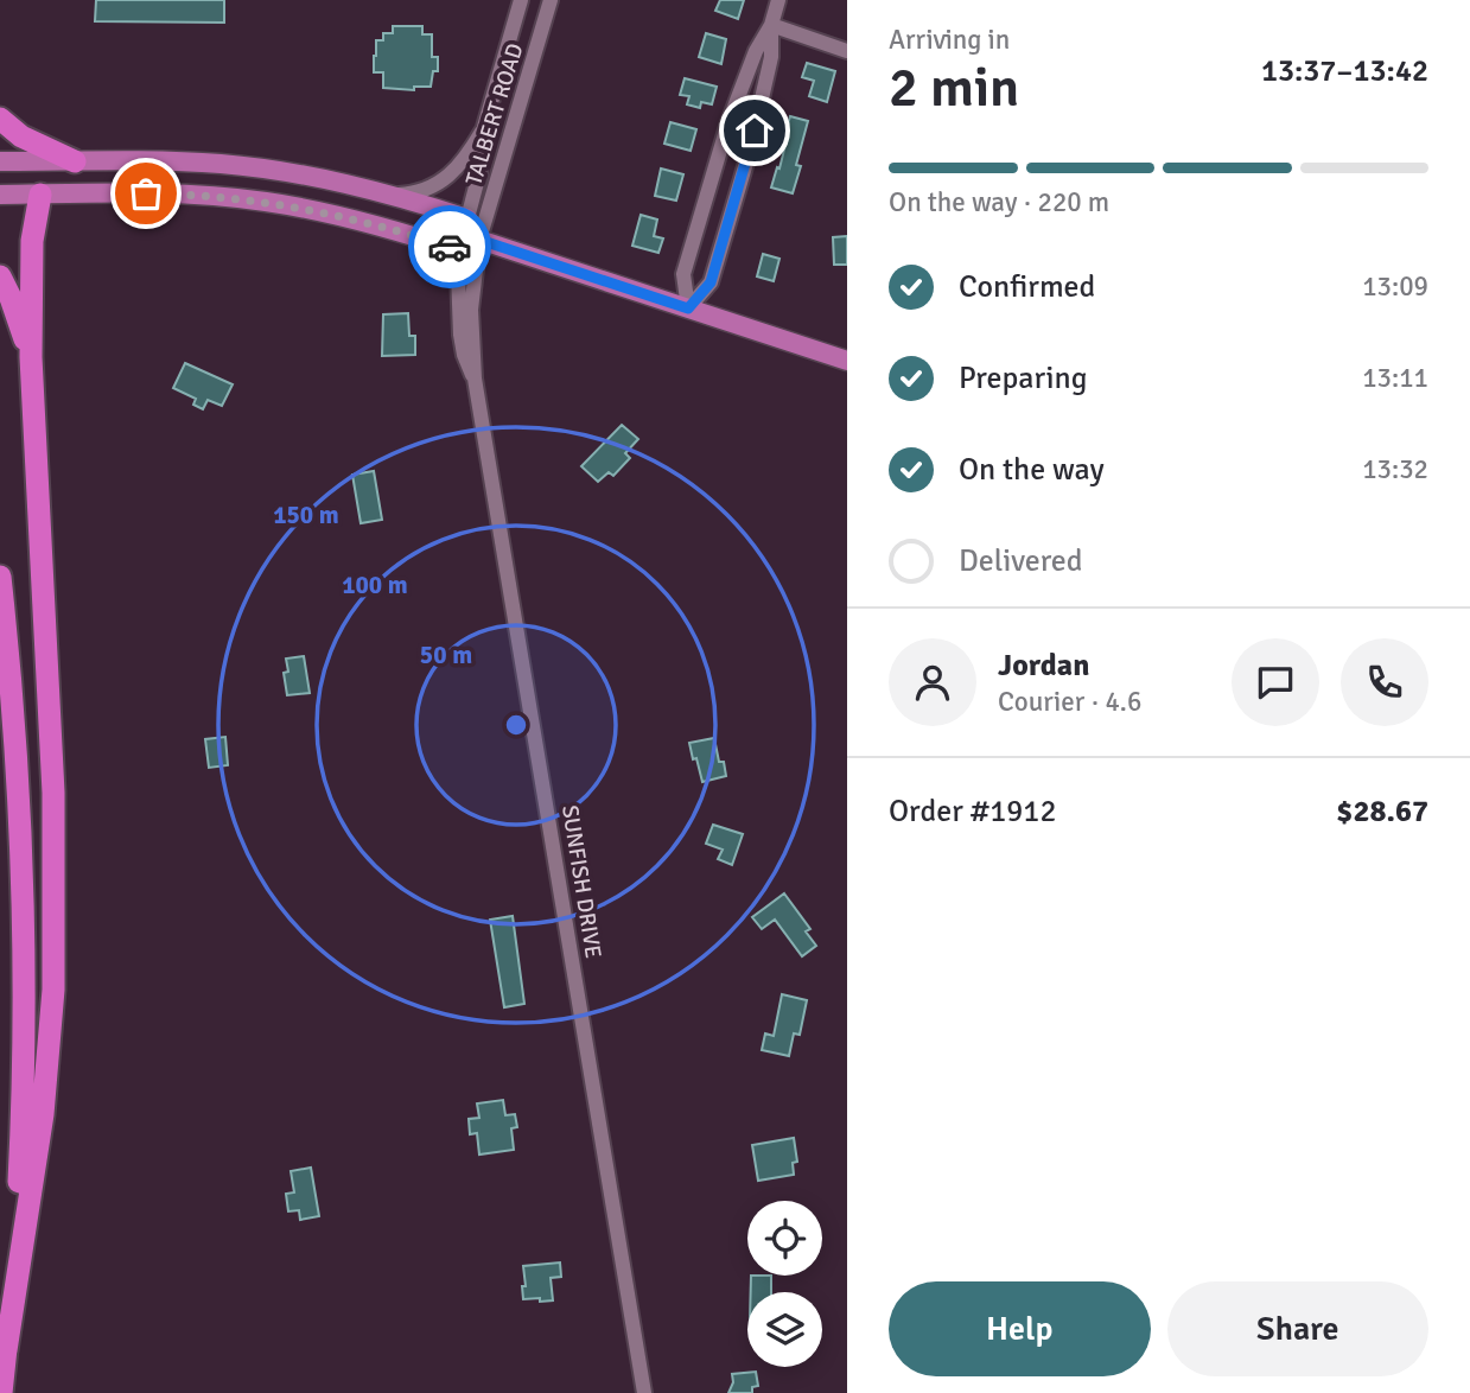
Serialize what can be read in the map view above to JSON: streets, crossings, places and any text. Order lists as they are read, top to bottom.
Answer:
{
  "streets": {
    "street": ["TALBERT ROAD", "SUNFISH DRIVE"]
  },
  "crossings": [
    ["TALBERT ROAD", "SUNFISH DRIVE"]
  ],
  "page": {
    "heading": ["2 min", "Arriving in", "13:37–13:42"],
    "panel": [
      "Jordan",
      "Courier · 4.6",
      "Order #1912",
      "$28.67"
    ],
    "bar": "On the way · 220 m",
    "list": [
      ["Confirmed", "13:09"],
      ["Preparing", "13:11"],
      ["On the way", "13:32"],
      "Delivered"
    ],
    "buttons": ["Help", "Share"]
  },
  "rings": ["150 m", "100 m", "50 m"]
}
